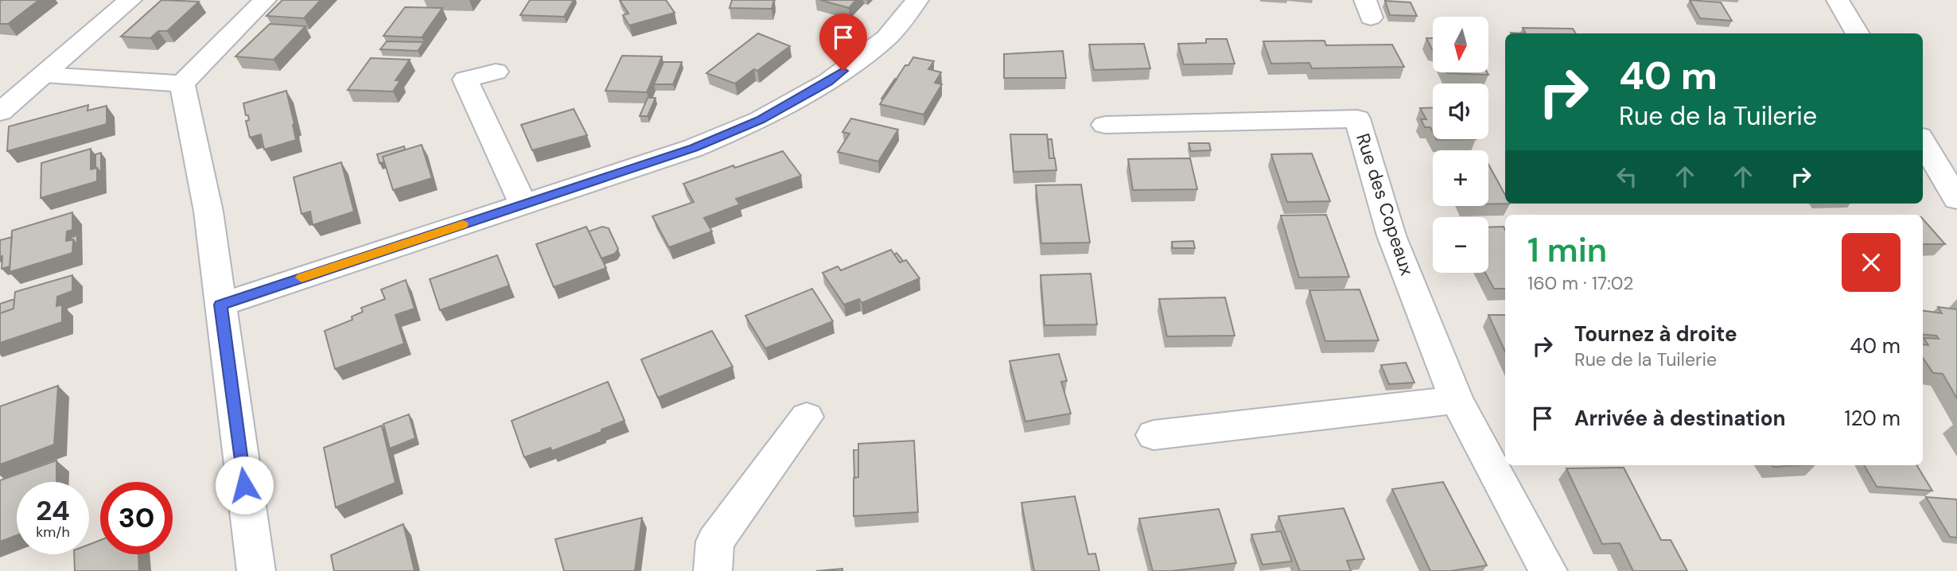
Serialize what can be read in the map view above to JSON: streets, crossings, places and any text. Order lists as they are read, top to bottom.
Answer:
{
  "streets": {
    "street": ["Rue des Copeaux"]
  },
  "north": "bottom",
  "page": {
    "map_buttons": ["+", "−"],
    "turn": ["40 m", "Rue de la Tuilerie"],
    "heading": ["1 min", "160 m · 17:02"],
    "list": [
      {
        "name": "Tournez à droite",
        "note": "Rue de la Tuilerie",
        "value": "40 m"
      },
      {
        "name": "Arrivée à destination",
        "value": "120 m"
      }
    ],
    "speed": "24 km/h",
    "limit": "30"
  }
}
